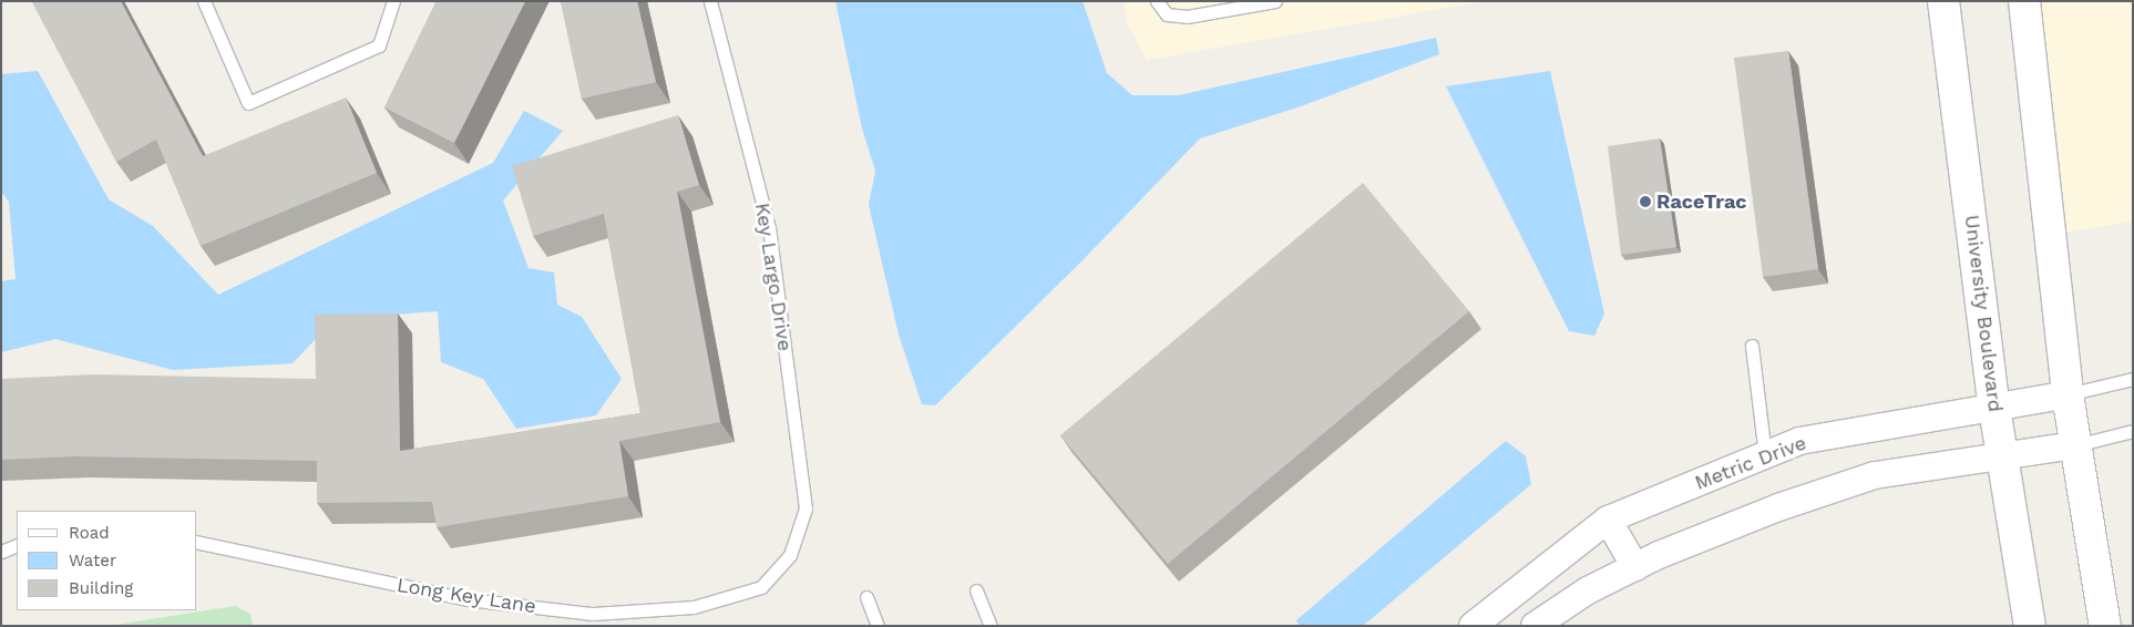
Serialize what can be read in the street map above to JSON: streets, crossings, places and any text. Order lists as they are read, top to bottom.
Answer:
{
  "streets": {
    "street": ["University Boulevard", "Metric Drive"],
    "lane": ["Key Largo Drive", "Long Key Lane"]
  },
  "crossings": [
    ["Key Largo Drive", "Long Key Lane"],
    ["University Boulevard", "Metric Drive"]
  ],
  "places": ["RaceTrac"],
  "legend": ["Road", "Water", "Building"]
}
